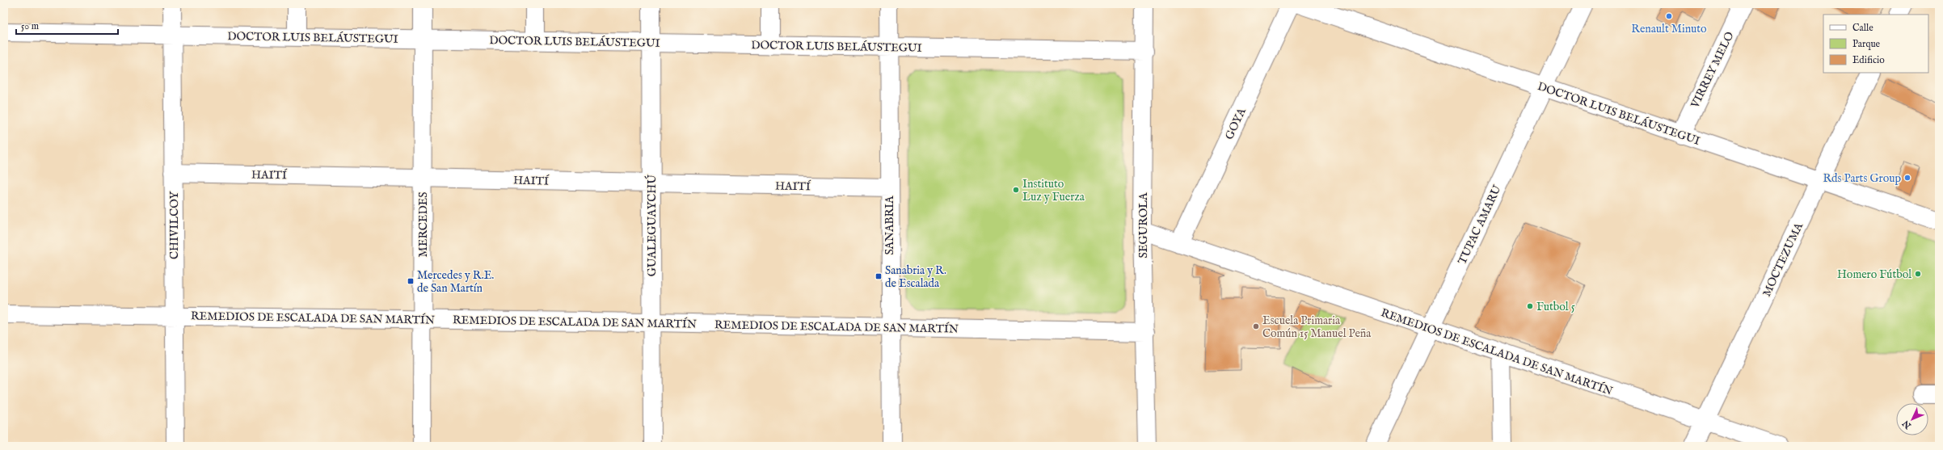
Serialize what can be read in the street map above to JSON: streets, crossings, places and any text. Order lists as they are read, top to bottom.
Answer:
{
  "streets": {
    "street": [
      "DOCTOR LUIS BELÁUSTEGUI",
      "VIRREY MELO",
      "GOYA",
      "HAITÍ",
      "MERCEDES",
      "TUPAC AMARU",
      "CHIVILCOY",
      "GUALEGUAYCHÚ",
      "SANABRIA",
      "SEGUROLA",
      "MOCTEZUMA",
      "REMEDIOS DE ESCALADA DE SAN MARTÍN"
    ]
  },
  "crossings": [
    ["DOCTOR LUIS BELÁUSTEGUI", "VIRREY MELO"],
    ["DOCTOR LUIS BELÁUSTEGUI", "MERCEDES"],
    ["DOCTOR LUIS BELÁUSTEGUI", "TUPAC AMARU"],
    ["DOCTOR LUIS BELÁUSTEGUI", "CHIVILCOY"],
    ["DOCTOR LUIS BELÁUSTEGUI", "GUALEGUAYCHÚ"],
    ["DOCTOR LUIS BELÁUSTEGUI", "SANABRIA"],
    ["DOCTOR LUIS BELÁUSTEGUI", "SEGUROLA"],
    ["DOCTOR LUIS BELÁUSTEGUI", "MOCTEZUMA"],
    ["GOYA", "REMEDIOS DE ESCALADA DE SAN MARTÍN"],
    ["HAITÍ", "MERCEDES"],
    ["HAITÍ", "CHIVILCOY"],
    ["HAITÍ", "GUALEGUAYCHÚ"],
    ["HAITÍ", "SANABRIA"],
    ["MERCEDES", "REMEDIOS DE ESCALADA DE SAN MARTÍN"],
    ["TUPAC AMARU", "REMEDIOS DE ESCALADA DE SAN MARTÍN"],
    ["CHIVILCOY", "REMEDIOS DE ESCALADA DE SAN MARTÍN"],
    ["GUALEGUAYCHÚ", "REMEDIOS DE ESCALADA DE SAN MARTÍN"],
    ["SANABRIA", "REMEDIOS DE ESCALADA DE SAN MARTÍN"],
    ["SEGUROLA", "REMEDIOS DE ESCALADA DE SAN MARTÍN"],
    ["MOCTEZUMA", "REMEDIOS DE ESCALADA DE SAN MARTÍN"]
  ],
  "places": {
    "other": [
      "Renault Minuto",
      "Rds Parts Group",
      "Instituto Luz y Fuerza",
      "Homero Fútbol",
      "Futbol 5",
      "Escuela Primaria Común 15 Manuel Peña"
    ],
    "transit": ["Sanabria y R. de Escalada", "Mercedes y R.E. de San Martín"]
  },
  "legend": ["Calle", "Parque", "Edificio"],
  "scale_bar": "50 m",
  "north": "bottom left"
}
